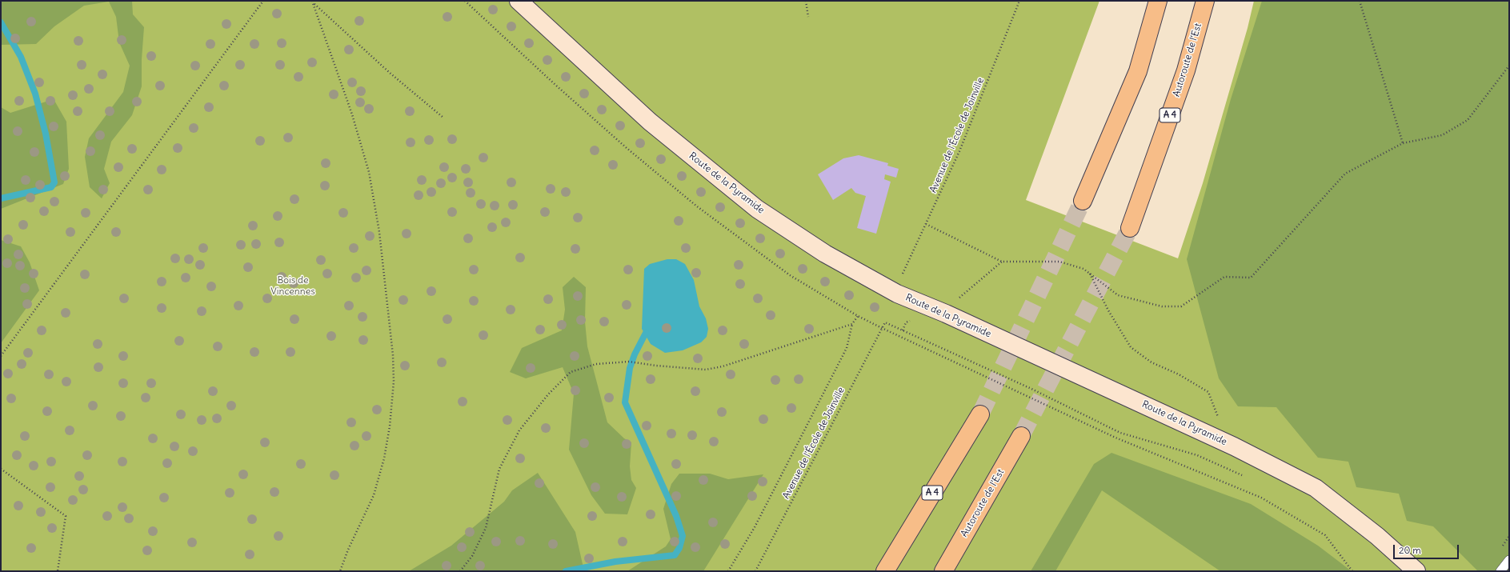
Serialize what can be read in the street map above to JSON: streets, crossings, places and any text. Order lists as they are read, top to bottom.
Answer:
{
  "streets": {
    "highway": ["Autoroute de l’Est", "A 4"],
    "street": ["Route de la Pyramide"],
    "path": ["Avenue de l'École de Joinville"]
  },
  "parks": ["Bois de Vincennes"],
  "scale_bar": "20 m"
}
